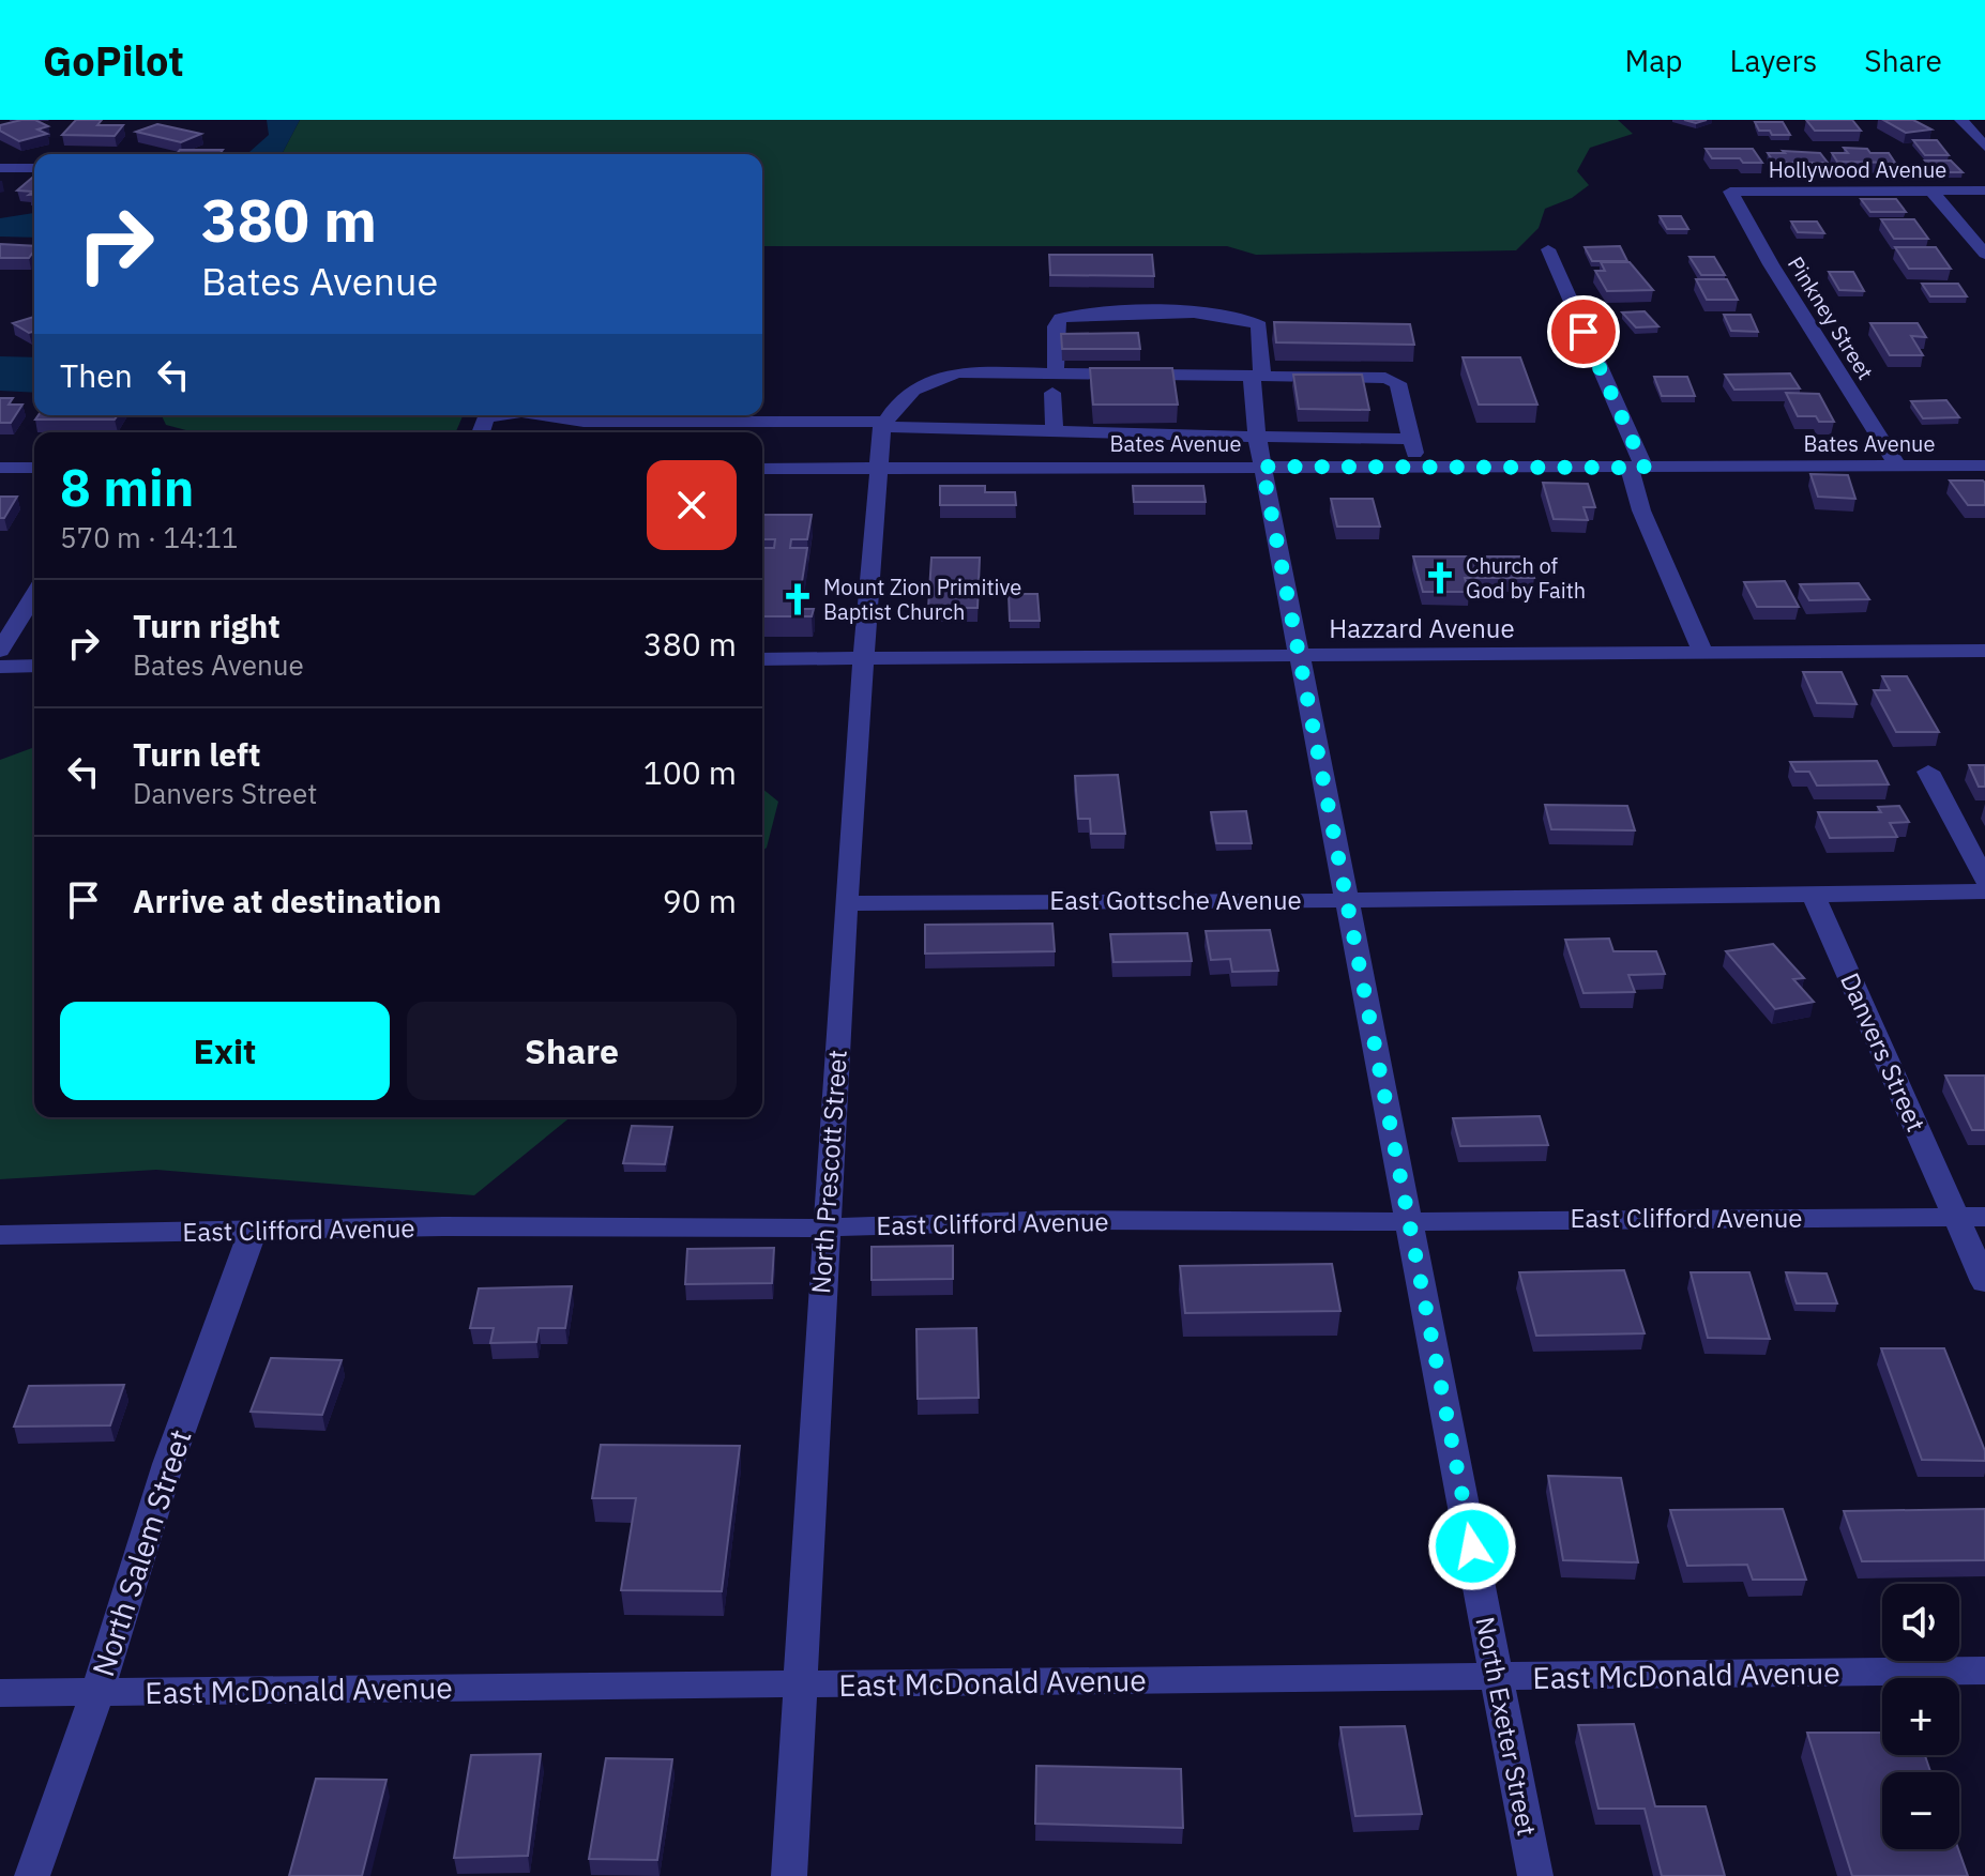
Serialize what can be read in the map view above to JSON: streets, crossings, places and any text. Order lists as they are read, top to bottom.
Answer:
{
  "streets": {
    "street": [
      "Hollywood Avenue",
      "Pinkney Street",
      "Bates Avenue",
      "Hazzard Avenue",
      "East Gottsche Avenue",
      "Danvers Street",
      "North Prescott Street",
      "East Clifford Avenue",
      "North Salem Street",
      "East McDonald Avenue",
      "North Exeter Street"
    ]
  },
  "crossings": [
    ["Hollywood Avenue", "Pinkney Street"],
    ["Pinkney Street", "Bates Avenue"],
    ["Bates Avenue", "North Prescott Street"],
    ["Bates Avenue", "North Exeter Street"],
    ["Hazzard Avenue", "North Prescott Street"],
    ["Hazzard Avenue", "North Exeter Street"],
    ["East Gottsche Avenue", "Danvers Street"],
    ["East Gottsche Avenue", "North Prescott Street"],
    ["East Gottsche Avenue", "North Exeter Street"],
    ["Danvers Street", "East Clifford Avenue"],
    ["North Prescott Street", "East Clifford Avenue"],
    ["North Prescott Street", "East McDonald Avenue"],
    ["East Clifford Avenue", "North Salem Street"],
    ["East Clifford Avenue", "North Exeter Street"],
    ["North Salem Street", "East McDonald Avenue"],
    ["East McDonald Avenue", "North Exeter Street"]
  ],
  "places": {
    "church": ["Church of God by Faith", "Mount Zion Primitive Baptist Church"]
  },
  "page": {
    "header": "GoPilot",
    "nav": ["Map", "Layers", "Share"],
    "turn": ["380 m", "Bates Avenue"],
    "then": "Then",
    "heading": ["8 min", "570 m · 14:11"],
    "list": [
      {
        "name": "Turn right",
        "note": "Bates Avenue",
        "value": "380 m"
      },
      {
        "name": "Turn left",
        "note": "Danvers Street",
        "value": "100 m"
      },
      {
        "name": "Arrive at destination",
        "value": "90 m"
      }
    ],
    "buttons": ["Exit", "Share"],
    "map_buttons": ["+", "−"]
  }
}
